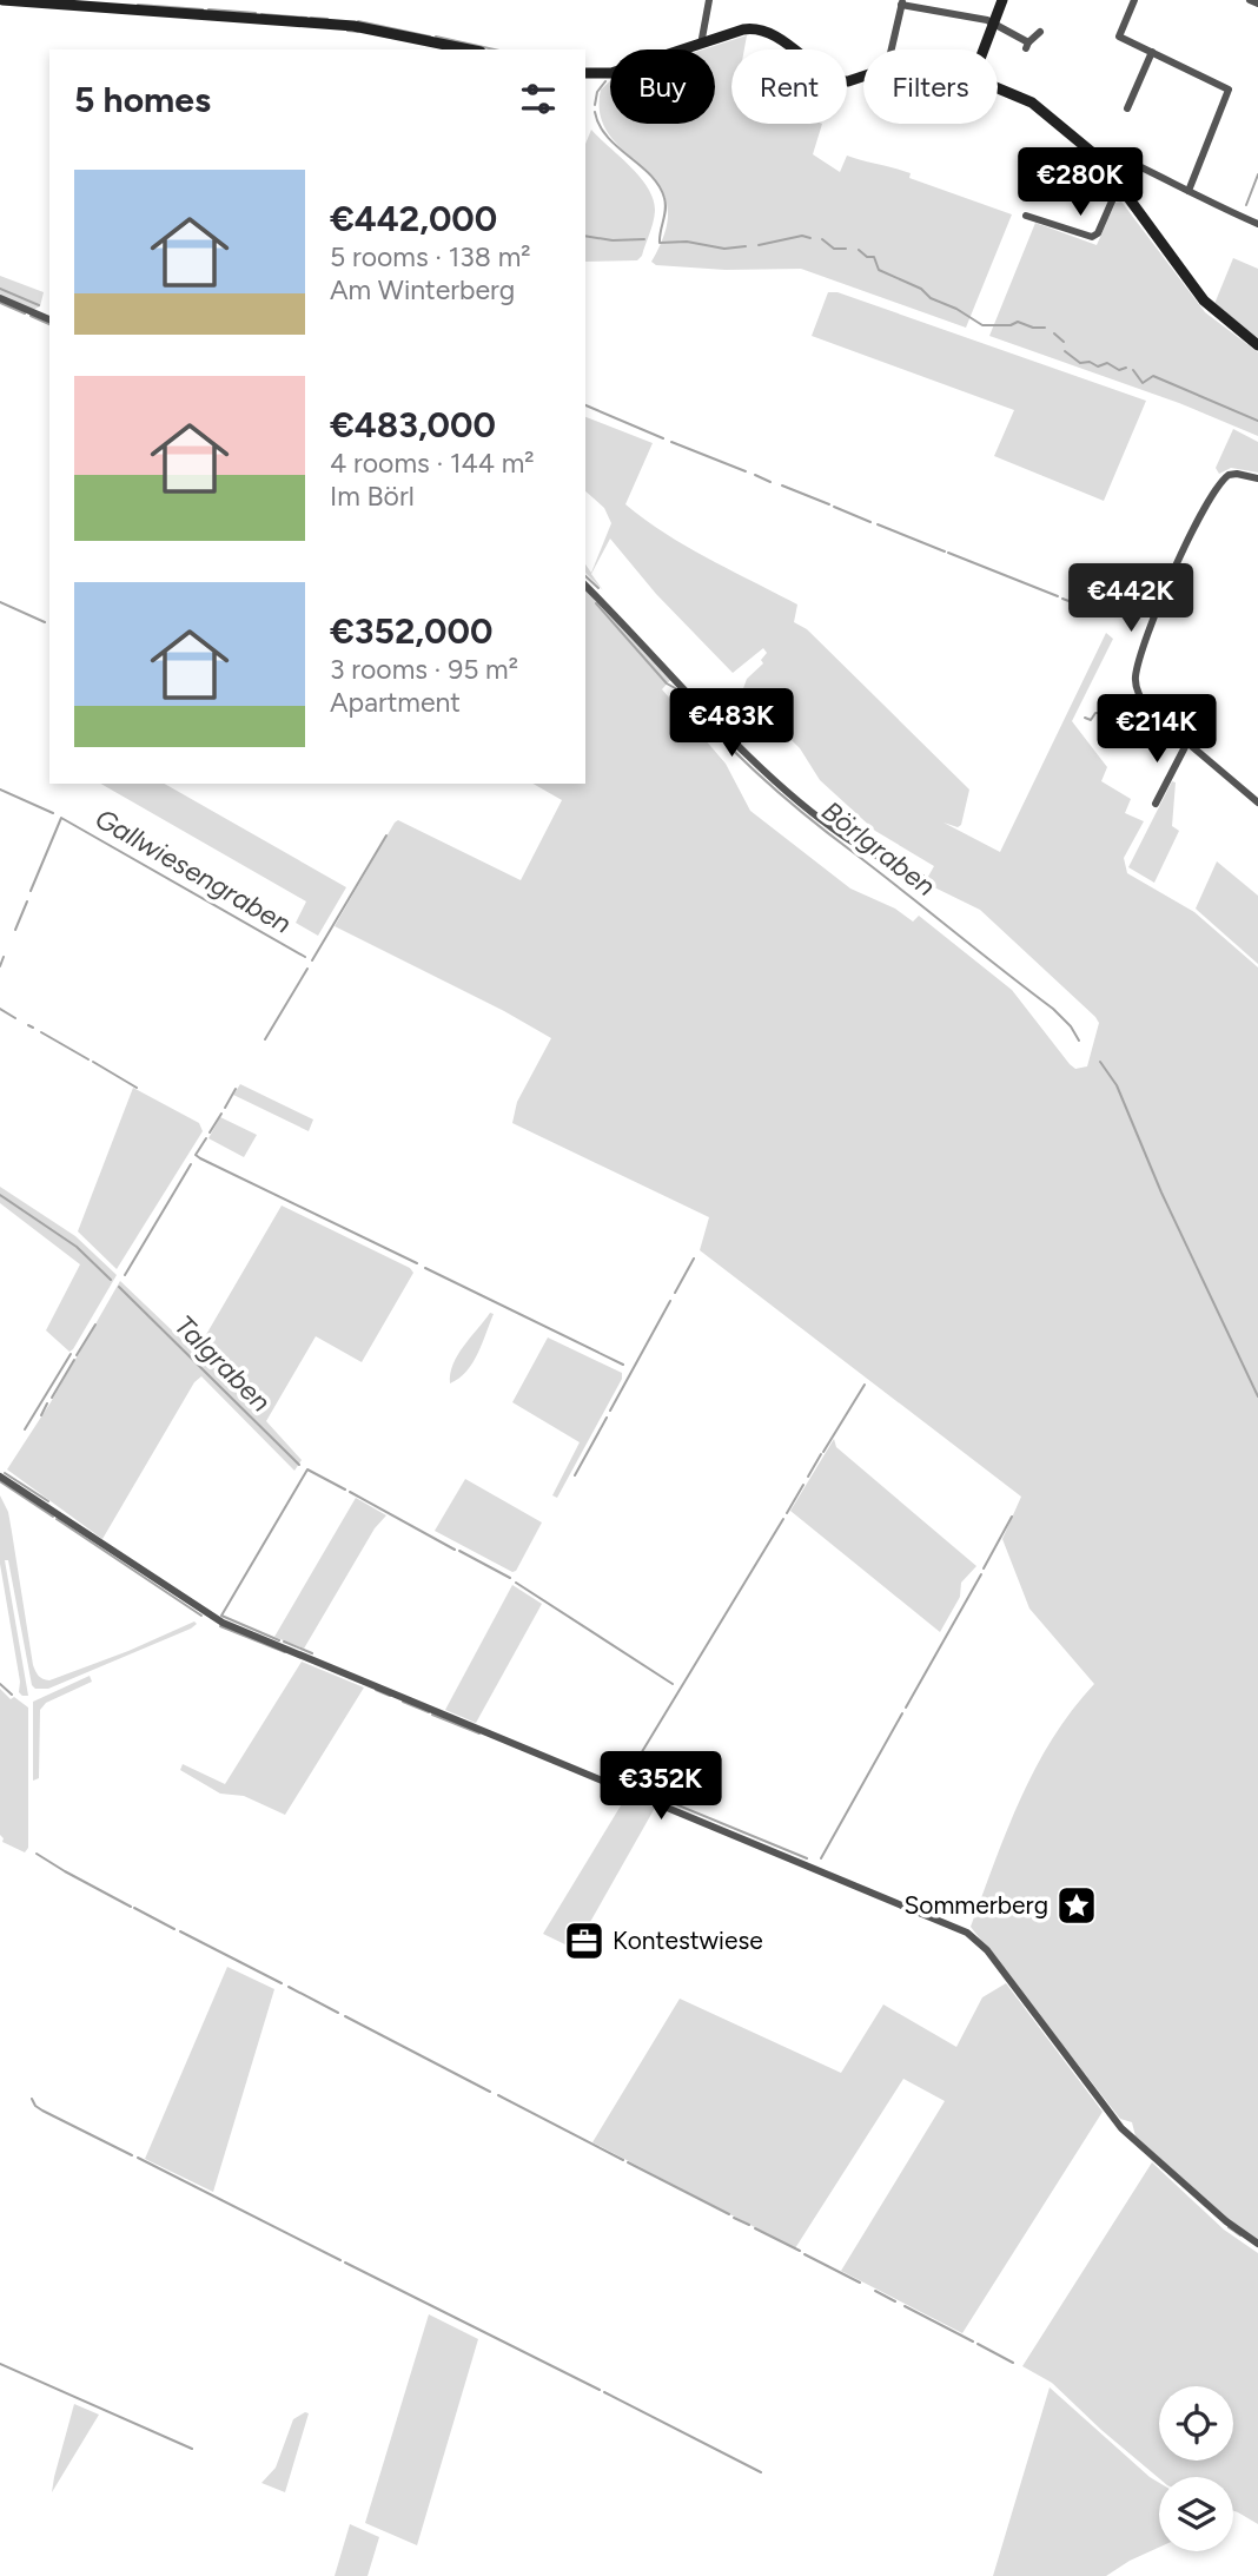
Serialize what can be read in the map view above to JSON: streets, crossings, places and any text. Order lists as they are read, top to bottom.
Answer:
{
  "water": ["Börlgraben", "Gallwiesengraben", "Talgraben"],
  "places": {
    "place": ["Sommerberg"],
    "office": ["Kontestwiese"]
  },
  "page": {
    "chip": ["Buy", "Rent", "Filters"],
    "heading": "5 homes",
    "price": [
      "€280K",
      "€442K",
      "€483K",
      "€214K",
      "€352K"
    ],
    "list": [
      {
        "name": "€442,000",
        "note": "5 rooms · 138 m² · Am Winterberg"
      },
      {
        "name": "€483,000",
        "note": "4 rooms · 144 m² · Im Börl"
      },
      {
        "name": "€352,000",
        "note": "3 rooms · 95 m² · Apartment"
      }
    ]
  }
}
